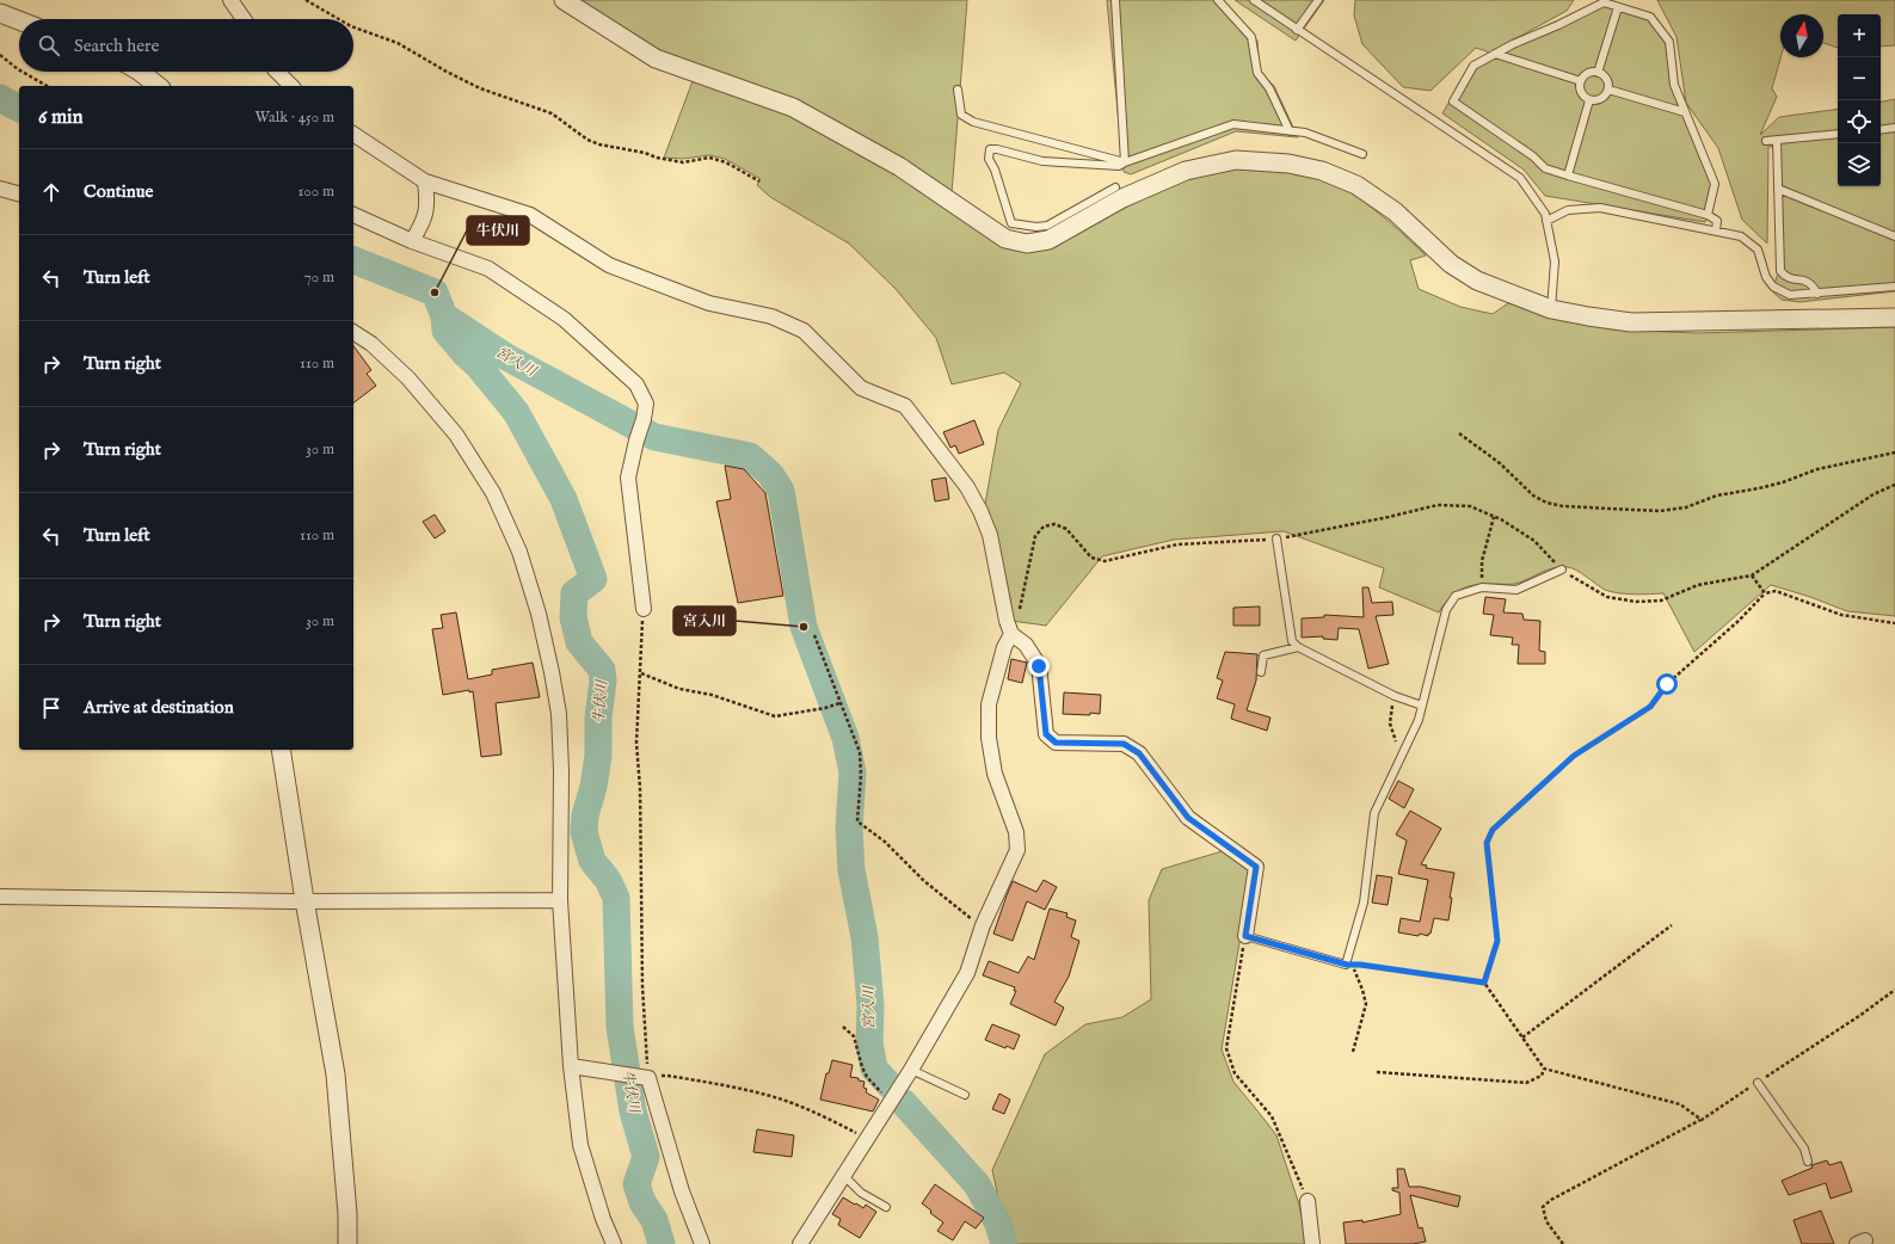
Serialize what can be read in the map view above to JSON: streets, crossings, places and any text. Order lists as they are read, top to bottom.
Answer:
{
  "water": ["宮入川", "牛伏川"],
  "places": ["牛伏川", "宮入川"],
  "north": "top",
  "page": {
    "map_buttons": ["+", "−"],
    "search": "Search here",
    "heading": ["6 min", "Walk · 450 m"],
    "list": [
      ["Continue", "100 m"],
      ["Turn left", "70 m"],
      ["Turn right", "110 m"],
      ["Turn right", "30 m"],
      ["Turn left", "110 m"],
      ["Turn right", "30 m"],
      "Arrive at destination"
    ]
  }
}
